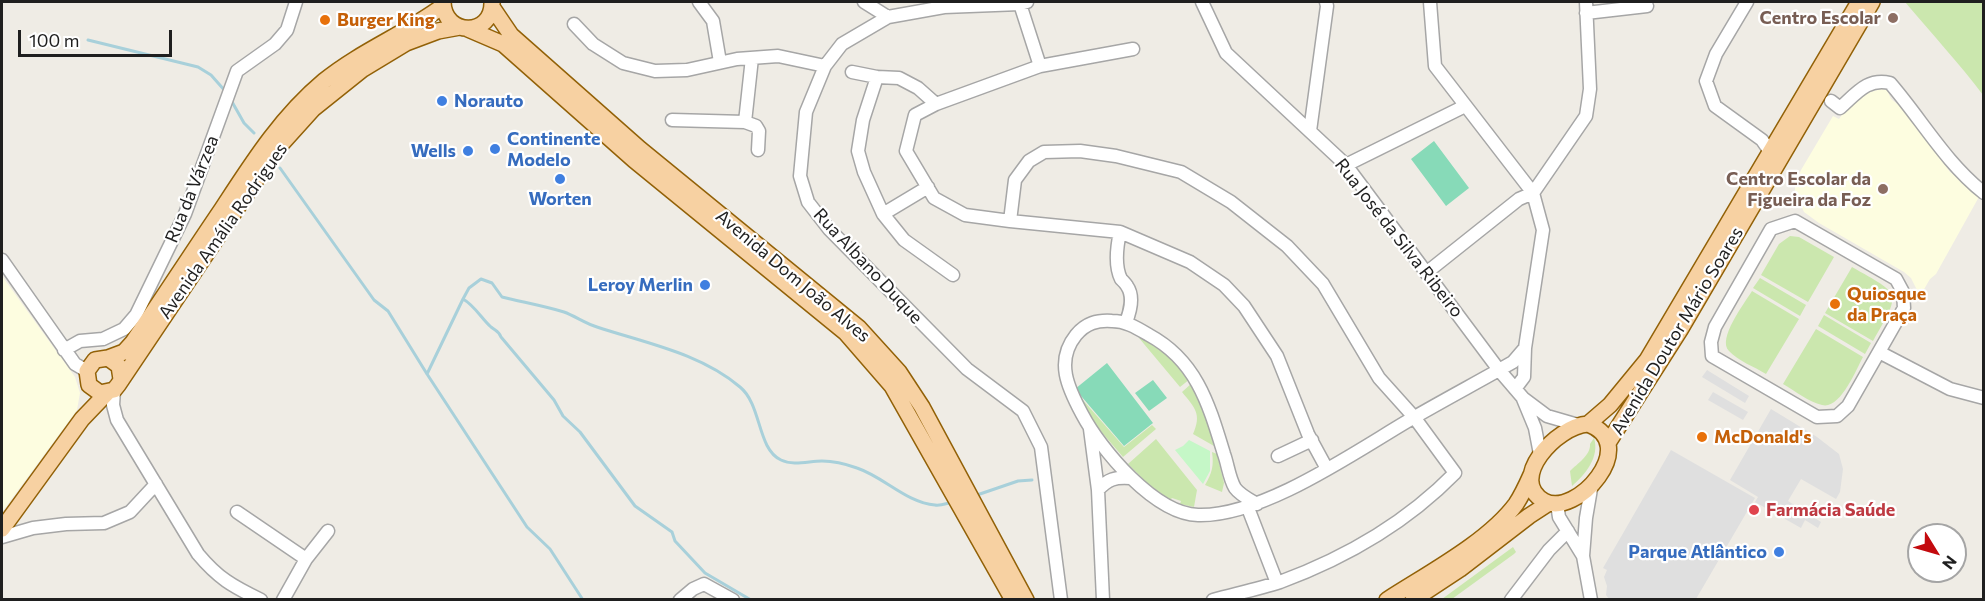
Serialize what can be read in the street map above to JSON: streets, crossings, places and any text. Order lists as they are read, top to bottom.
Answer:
{
  "streets": {
    "main road": ["Avenida Amália Rodrigues", "Avenida Dom João Alves", "Avenida Doutor Mário Soares"],
    "street": ["Rua da Várzea", "Rua José da Silva Ribeiro", "Rua Albano Duque"]
  },
  "crossings": [
    ["Avenida Amália Rodrigues", "Avenida Dom João Alves"],
    ["Rua José da Silva Ribeiro", "Avenida Doutor Mário Soares"]
  ],
  "places": [
    "Centro Escolar",
    "Burger King",
    "Norauto",
    "Continente Modelo",
    "Wells",
    "Worten",
    "Centro Escolar da Figueira da Foz",
    "Leroy Merlin",
    "Quiosque da Praça",
    "McDonald's",
    "Farmácia Saúde",
    "Parque Atlântico"
  ],
  "scale_bar": "100 m",
  "north": "bottom right"
}
